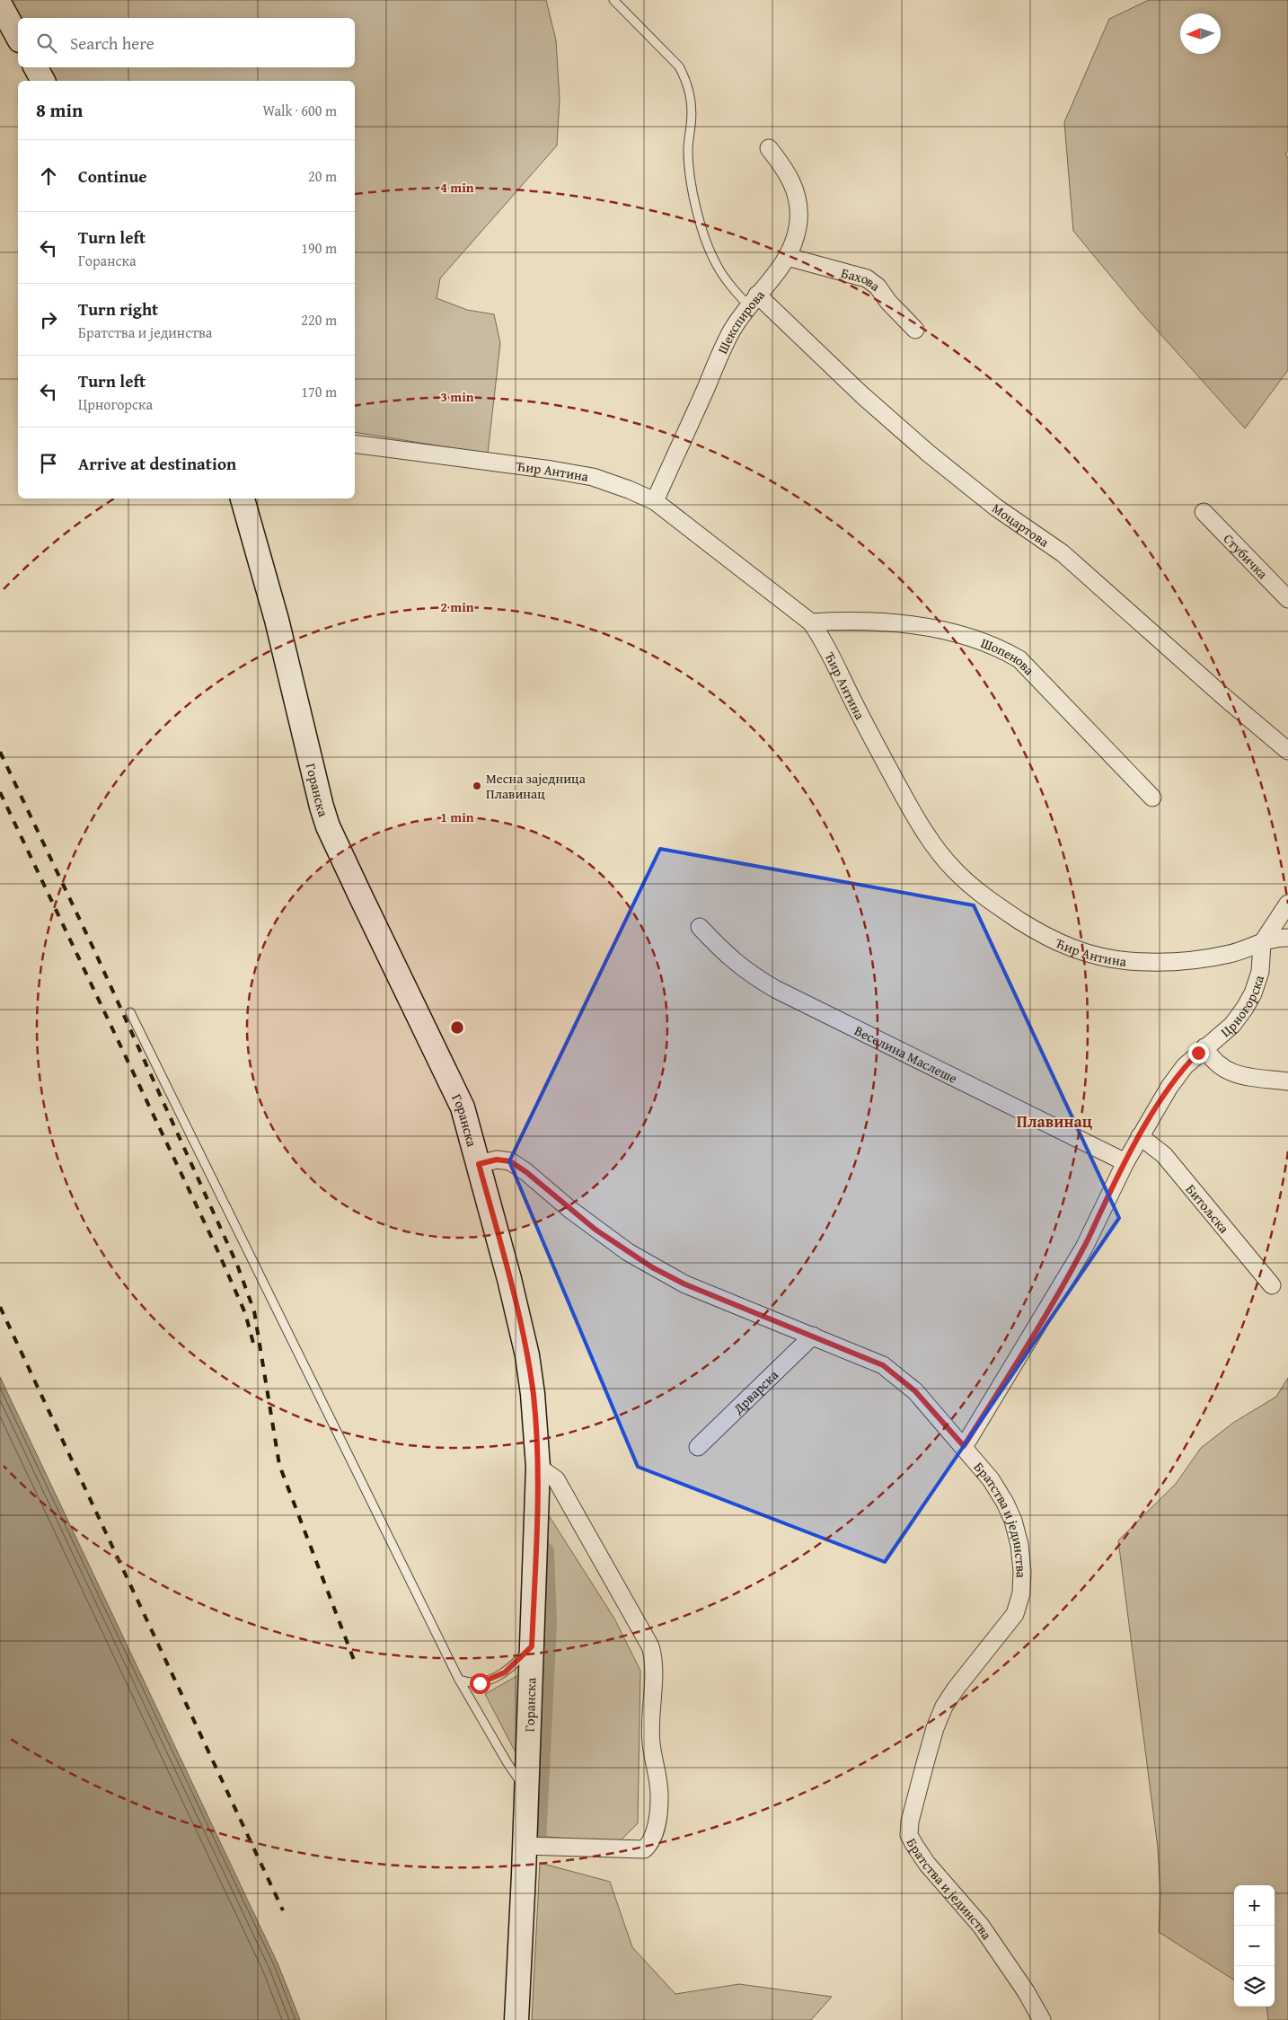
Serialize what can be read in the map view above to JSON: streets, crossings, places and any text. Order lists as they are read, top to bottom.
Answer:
{
  "streets": {
    "main road": ["Горанска"],
    "street": [
      "Бахова",
      "Шекспирова",
      "Ћир Антина",
      "Моцартова",
      "Стубичка",
      "Шопенова",
      "Црногорска",
      "Веселина Маслеше",
      "Битољска",
      "Дрварска",
      "Братства и јединства"
    ]
  },
  "crossings": [
    ["Бахова", "Шекспирова"],
    ["Шекспирова", "Ћир Антина"],
    ["Шекспирова", "Моцартова"],
    ["Ћир Антина", "Шопенова"],
    ["Ћир Антина", "Црногорска"],
    ["Горанска", "Братства и јединства"],
    ["Црногорска", "Веселина Маслеше"],
    ["Црногорска", "Битољска"],
    ["Црногорска", "Братства и јединства"],
    ["Дрварска", "Братства и јединства"]
  ],
  "districts": ["Плавинац"],
  "places": ["Месна заједница Плавинац"],
  "north": "left",
  "page": {
    "search": "Search here",
    "heading": ["8 min", "Walk · 600 m"],
    "list": [
      ["Continue", "20 m"],
      ["Turn left", "Горанска", "190 m"],
      ["Turn right", "Братства и јединства", "220 m"],
      ["Turn left", "Црногорска", "170 m"],
      "Arrive at destination"
    ],
    "map_buttons": ["+", "−"]
  },
  "rings": [
    "4 min",
    "3 min",
    "2 min",
    "1 min"
  ]
}
